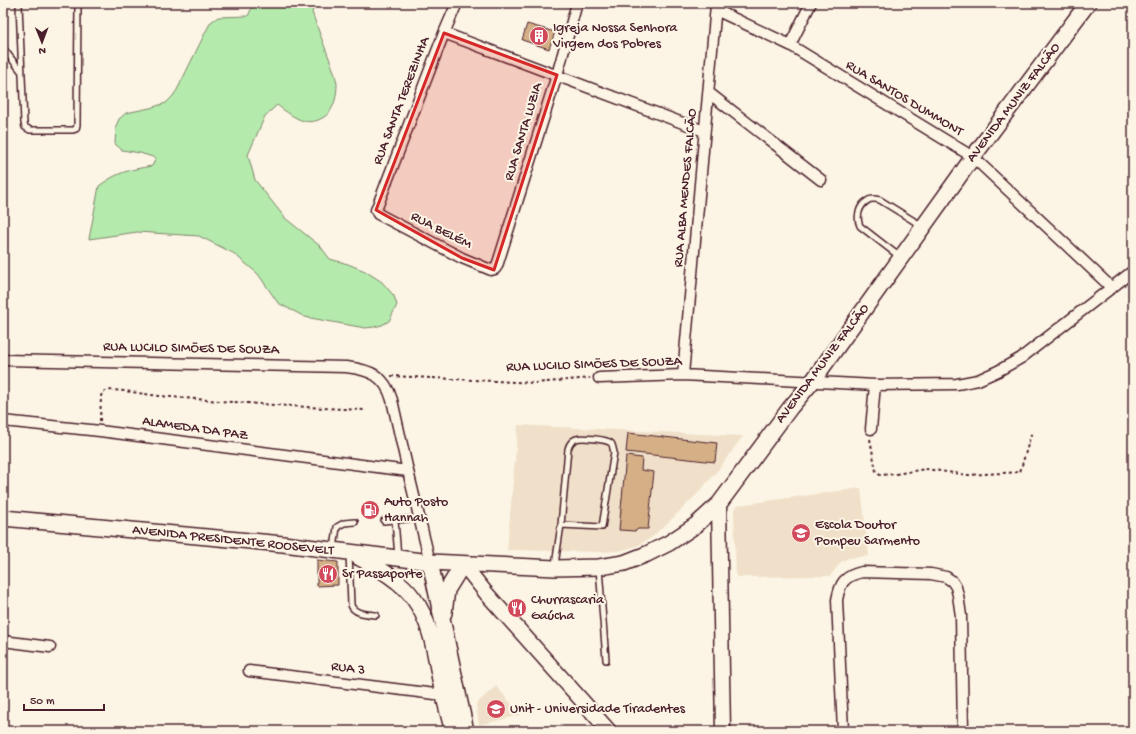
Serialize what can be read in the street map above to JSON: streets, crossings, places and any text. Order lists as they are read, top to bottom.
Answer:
{
  "streets": {
    "main road": ["AVENIDA MUNIZ FALCÃO", "AVENIDA PRESIDENTE ROOSEVELT"],
    "street": [
      "RUA SANTOS DUMMONT",
      "RUA SANTA TEREZINHA",
      "RUA SANTA LUZIA",
      "RUA ALBA MENDES FALCÃO",
      "RUA BELÉM",
      "RUA LUCILO SIMÕES DE SOUZA",
      "ALAMEDA DA PAZ",
      "RUA 3"
    ]
  },
  "crossings": [
    ["RUA SANTOS DUMMONT", "AVENIDA MUNIZ FALCÃO"],
    ["RUA SANTOS DUMMONT", "RUA ALBA MENDES FALCÃO"],
    ["RUA SANTOS DUMMONT", "RUA LUCILO SIMÕES DE SOUZA"],
    ["RUA SANTA TEREZINHA", "RUA BELÉM"],
    ["AVENIDA MUNIZ FALCÃO", "RUA LUCILO SIMÕES DE SOUZA"],
    ["AVENIDA MUNIZ FALCÃO", "AVENIDA PRESIDENTE ROOSEVELT"],
    ["RUA SANTA LUZIA", "RUA BELÉM"],
    ["RUA ALBA MENDES FALCÃO", "RUA LUCILO SIMÕES DE SOUZA"]
  ],
  "places": {
    "building": ["Igreja Nossa Senhora Virgem dos Pobres"],
    "fuel station": ["Auto Posto Hannah"],
    "school or university": ["Escola Doutor Pompeu Sarmento", "Unit - Universidade Tiradentes"],
    "restaurant": ["Sr Passaporte", "Churrascaria Gaúcha"]
  },
  "scale_bar": "50 m",
  "north": "bottom"
}
